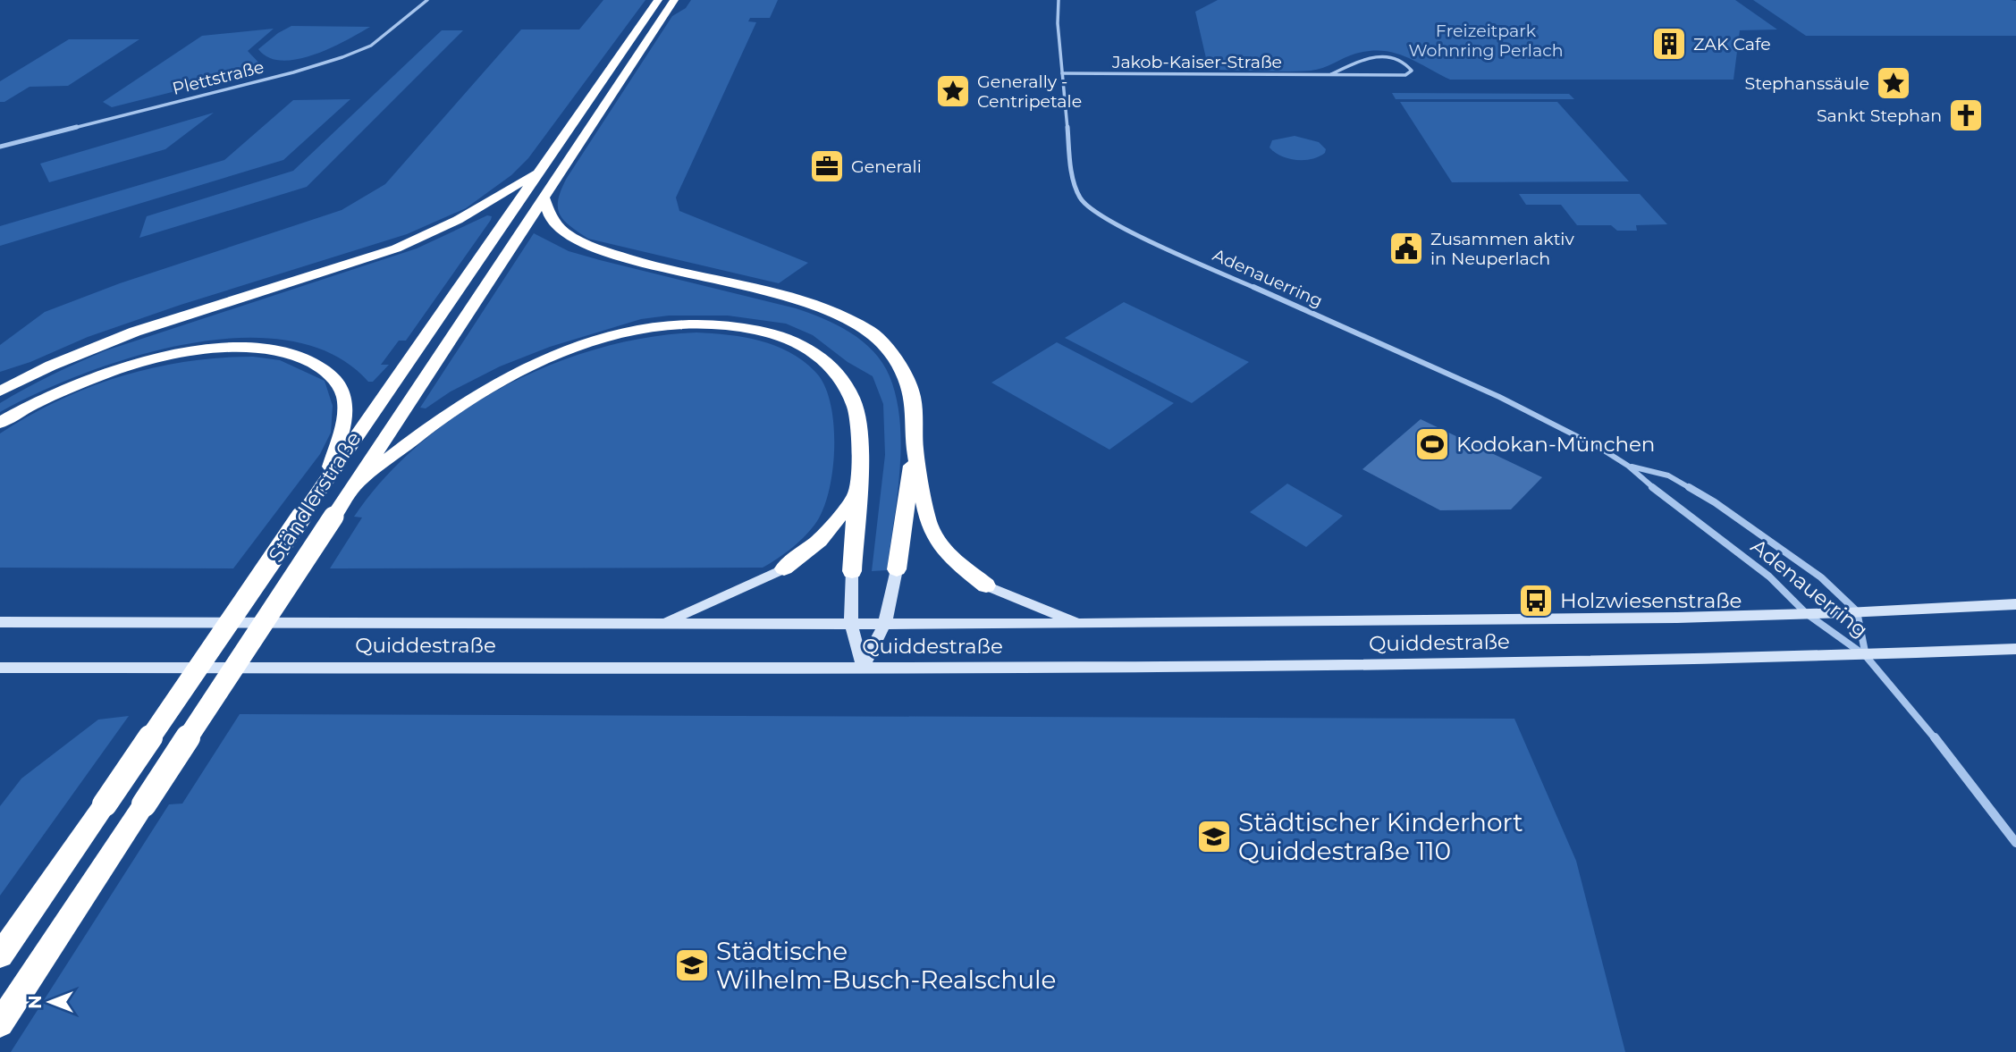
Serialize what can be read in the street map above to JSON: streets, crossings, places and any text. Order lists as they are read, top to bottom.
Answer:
{
  "streets": {
    "highway": ["Ständlerstraße"],
    "main road": ["Quiddestraße"],
    "street": ["Jakob-Kaiser-Straße", "Plettstraße", "Adenauerring"]
  },
  "crossings": [
    ["Jakob-Kaiser-Straße", "Adenauerring"],
    ["Adenauerring", "Quiddestraße"]
  ],
  "parks": ["Freizeitpark Wohnring Perlach"],
  "places": {
    "building": ["ZAK Cafe"],
    "place": ["Stephanssäule", "Generally - Centripetale"],
    "church": ["Sankt Stephan"],
    "office": ["Generali"],
    "public building": ["Zusammen aktiv in Neuperlach"],
    "sports": ["Kodokan-München"],
    "bus stop": ["Holzwiesenstraße"],
    "school or university": ["Städtischer Kinderhort Quiddestraße 110", "Städtische Wilhelm-Busch-Realschule"]
  },
  "north": "left"
}
